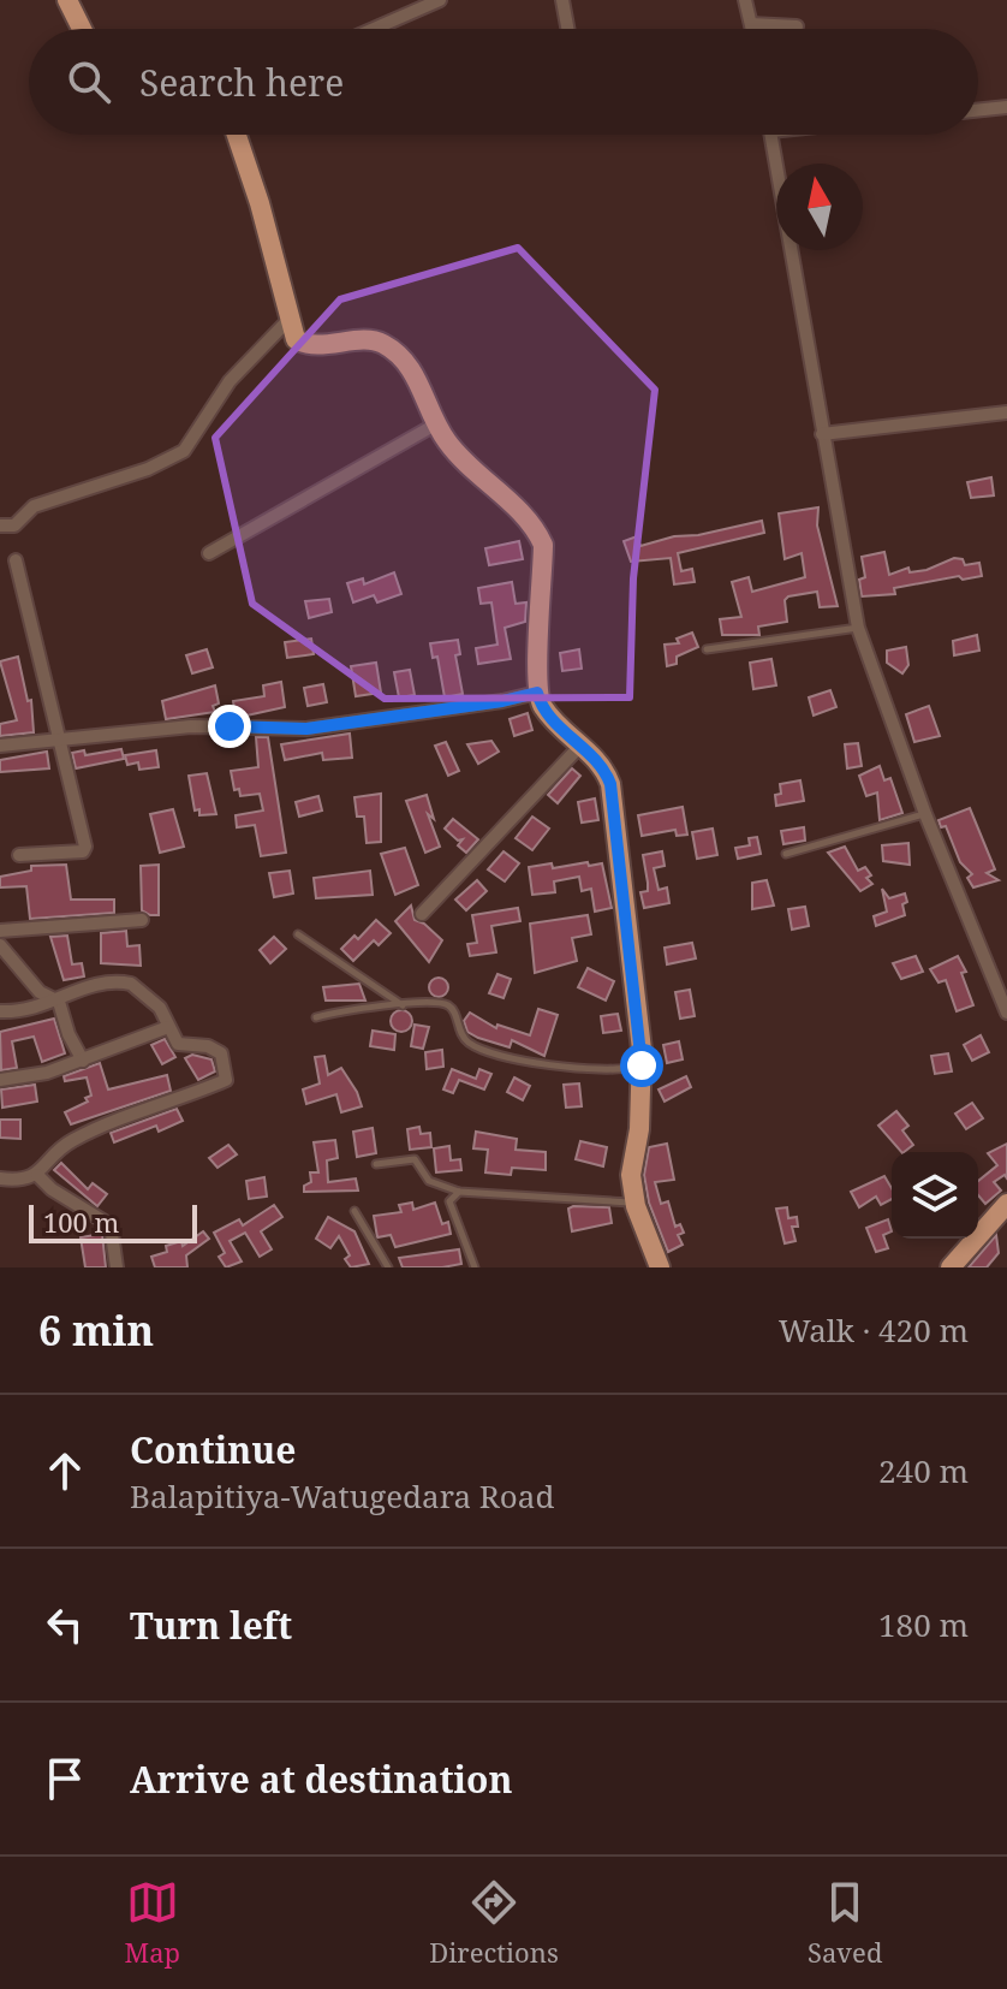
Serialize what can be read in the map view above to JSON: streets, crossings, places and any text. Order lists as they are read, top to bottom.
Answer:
{
  "scale_bar": "100 m",
  "north": "top",
  "page": {
    "search": "Search here",
    "scale": "100 m",
    "heading": ["6 min", "Walk · 420 m"],
    "list": [
      ["Continue", "Balapitiya-Watugedara Road", "240 m"],
      ["Turn left", "180 m"],
      "Arrive at destination"
    ],
    "nav": ["Map", "Directions", "Saved"]
  }
}
